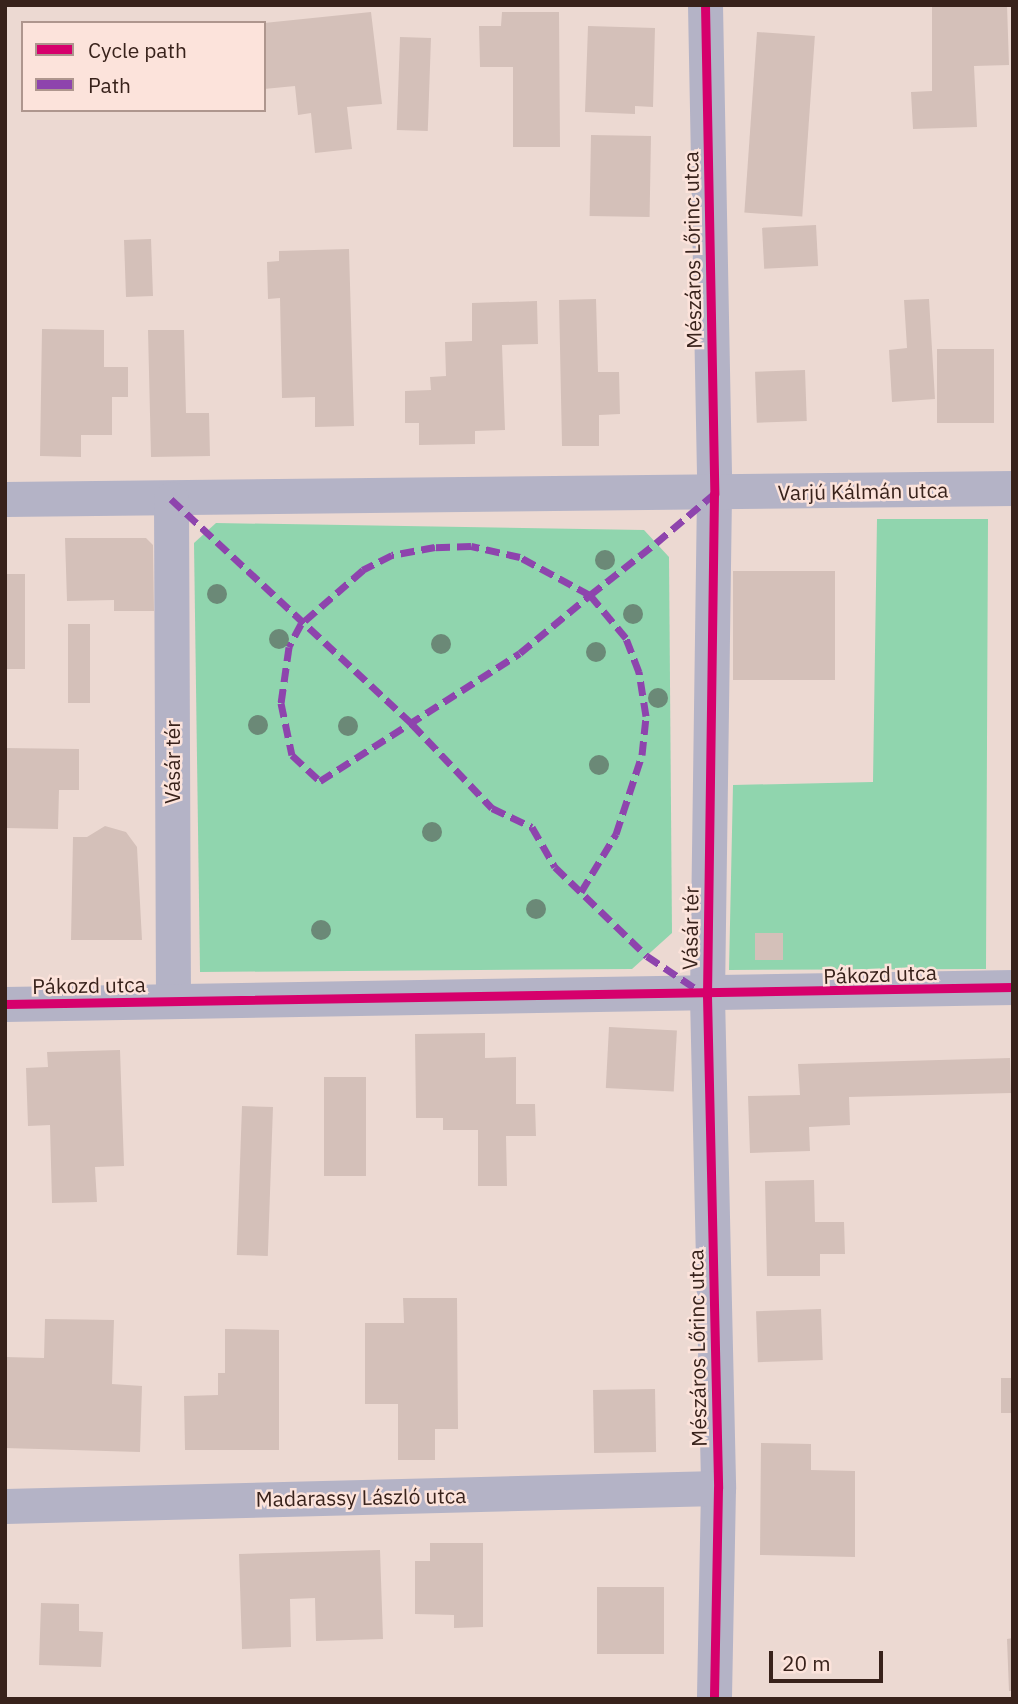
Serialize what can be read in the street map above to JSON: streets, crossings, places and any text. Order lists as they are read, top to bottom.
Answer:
{
  "streets": {
    "street": [
      "Mészáros Lőrinc utca",
      "Varjú Kálmán utca",
      "Vásár tér",
      "Pákozd utca",
      "Madarassy László utca"
    ]
  },
  "crossings": [
    ["Mészáros Lőrinc utca", "Varjú Kálmán utca"],
    ["Mészáros Lőrinc utca", "Vásár tér"],
    ["Mészáros Lőrinc utca", "Pákozd utca"],
    ["Mészáros Lőrinc utca", "Madarassy László utca"],
    ["Varjú Kálmán utca", "Vásár tér"],
    ["Vásár tér", "Pákozd utca"]
  ],
  "legend": ["Cycle path", "Path"],
  "scale_bar": "20 m"
}
